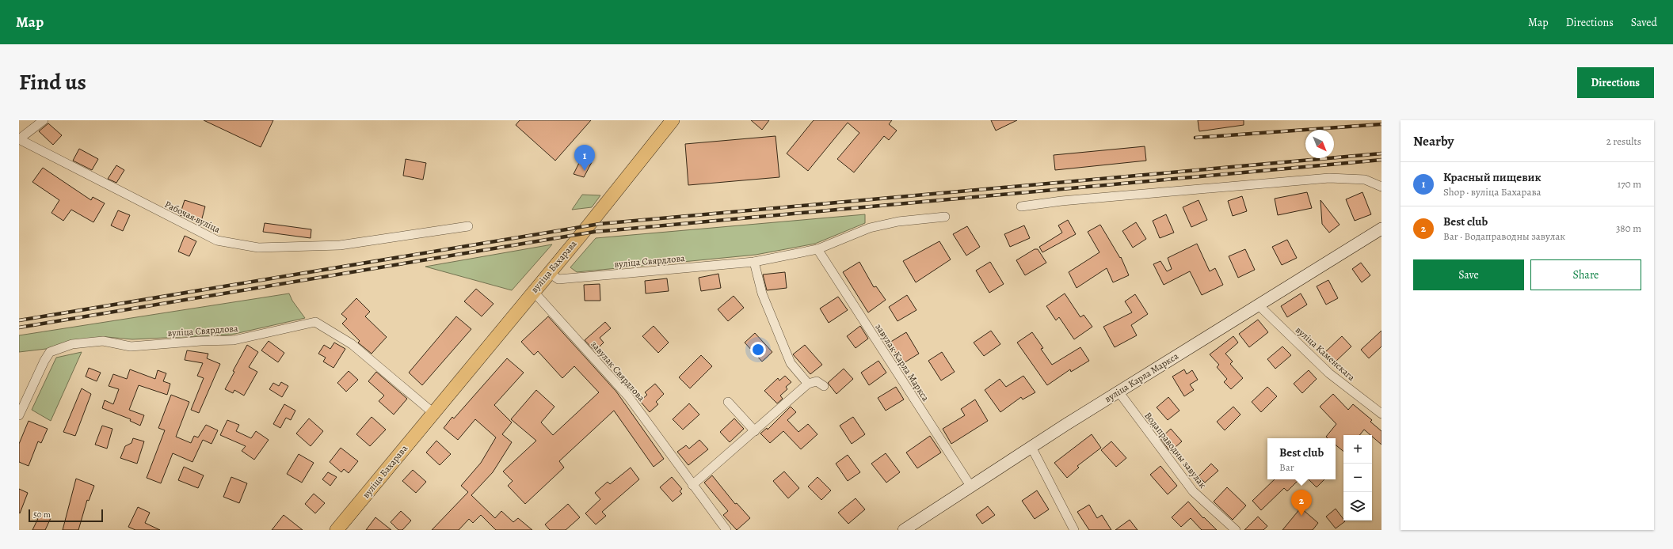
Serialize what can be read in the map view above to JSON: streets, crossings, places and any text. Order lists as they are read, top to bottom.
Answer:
{
  "streets": {
    "main road": ["вуліца Бахарава", "вуліца Карла Маркса"],
    "street": [
      "Рабочая вуліца",
      "вуліца Свярдлова",
      "вуліца Каменскага",
      "завулак Карла Маркса",
      "завулак Свярдлова",
      "Водаправодны завулак"
    ]
  },
  "crossings": [
    ["вуліца Свярдлова", "вуліца Бахарава"],
    ["вуліца Свярдлова", "завулак Карла Маркса"],
    ["вуліца Бахарава", "завулак Свярдлова"],
    ["вуліца Каменскага", "вуліца Карла Маркса"],
    ["завулак Карла Маркса", "вуліца Карла Маркса"],
    ["вуліца Карла Маркса", "Водаправодны завулак"]
  ],
  "scale_bar": "50 m",
  "north": "bottom right",
  "page": {
    "header": "Map",
    "nav": ["Map", "Directions", "Saved"],
    "title": "Find us",
    "buttons": [
      "Directions",
      ["Save", "Share"]
    ],
    "heading": ["Nearby", "2 results"],
    "pins": ["1", "2"],
    "list": [
      {
        "mark": "1",
        "name": "Красный пищевик",
        "note": "Shop · вуліца Бахарава",
        "value": "170 m"
      },
      {
        "mark": "2",
        "name": "Best club",
        "note": "Bar · Водаправодны завулак",
        "value": "380 m"
      }
    ],
    "map_buttons": ["+", "−"],
    "popup": ["Best club", "Bar"],
    "scale": "50 m"
  }
}
